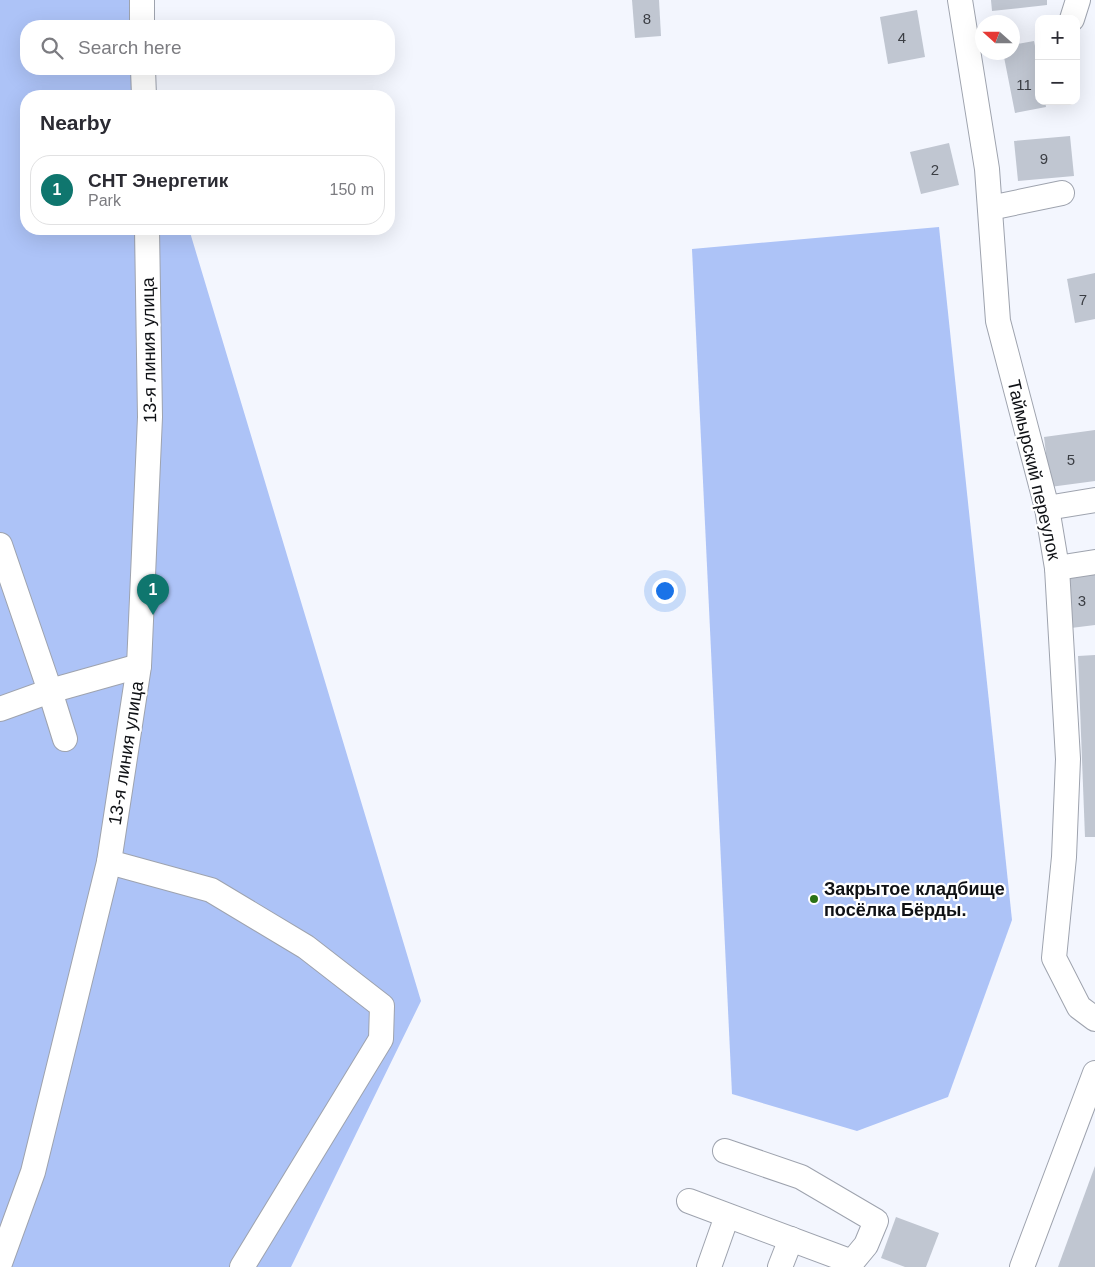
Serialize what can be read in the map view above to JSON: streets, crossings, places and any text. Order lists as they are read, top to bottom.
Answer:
{
  "streets": {
    "street": ["13-я линия улица", "Таймырский переулок"]
  },
  "places": ["Закрытое кладбище посёлка Бёрды."],
  "house_numbers": [
    "8",
    "4",
    "11",
    "9",
    "2",
    "7",
    "5",
    "3"
  ],
  "north": "left",
  "page": {
    "map_buttons": ["+", "−"],
    "search": "Search here",
    "heading": "Nearby",
    "list": [
      {
        "mark": "1",
        "name": "СНТ Энергетик",
        "note": "Park",
        "value": "150 m"
      }
    ],
    "pins": "1"
  }
}
